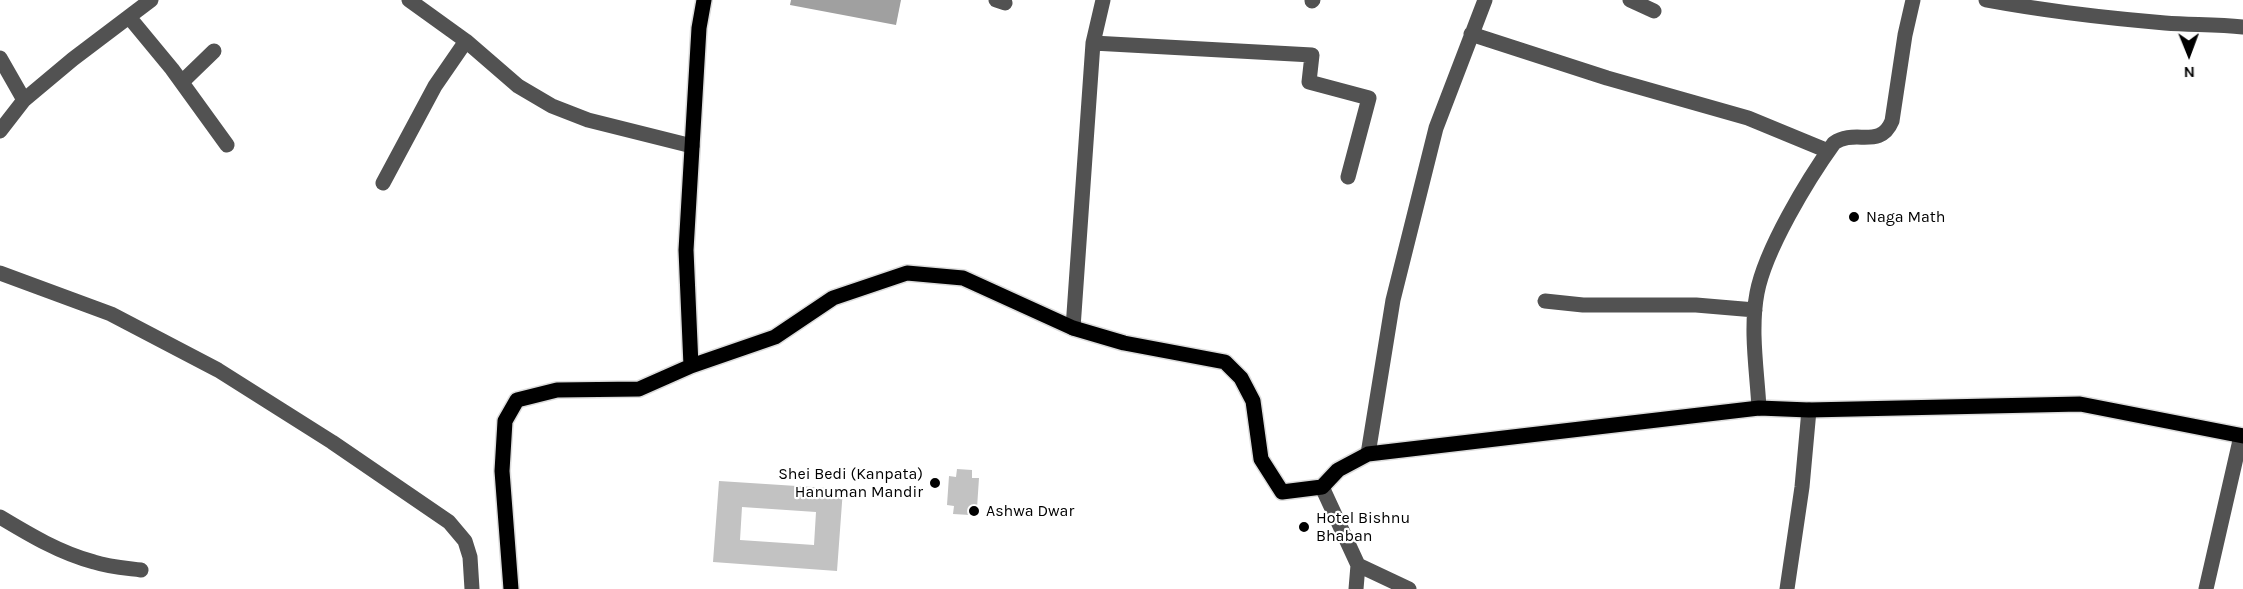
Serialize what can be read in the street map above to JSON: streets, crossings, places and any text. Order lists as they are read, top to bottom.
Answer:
{
  "places": [
    "Naga Math",
    "Shei Bedi (Kanpata) Hanuman Mandir",
    "Ashwa Dwar",
    "Hotel Bishnu Bhaban"
  ],
  "north": "bottom"
}
